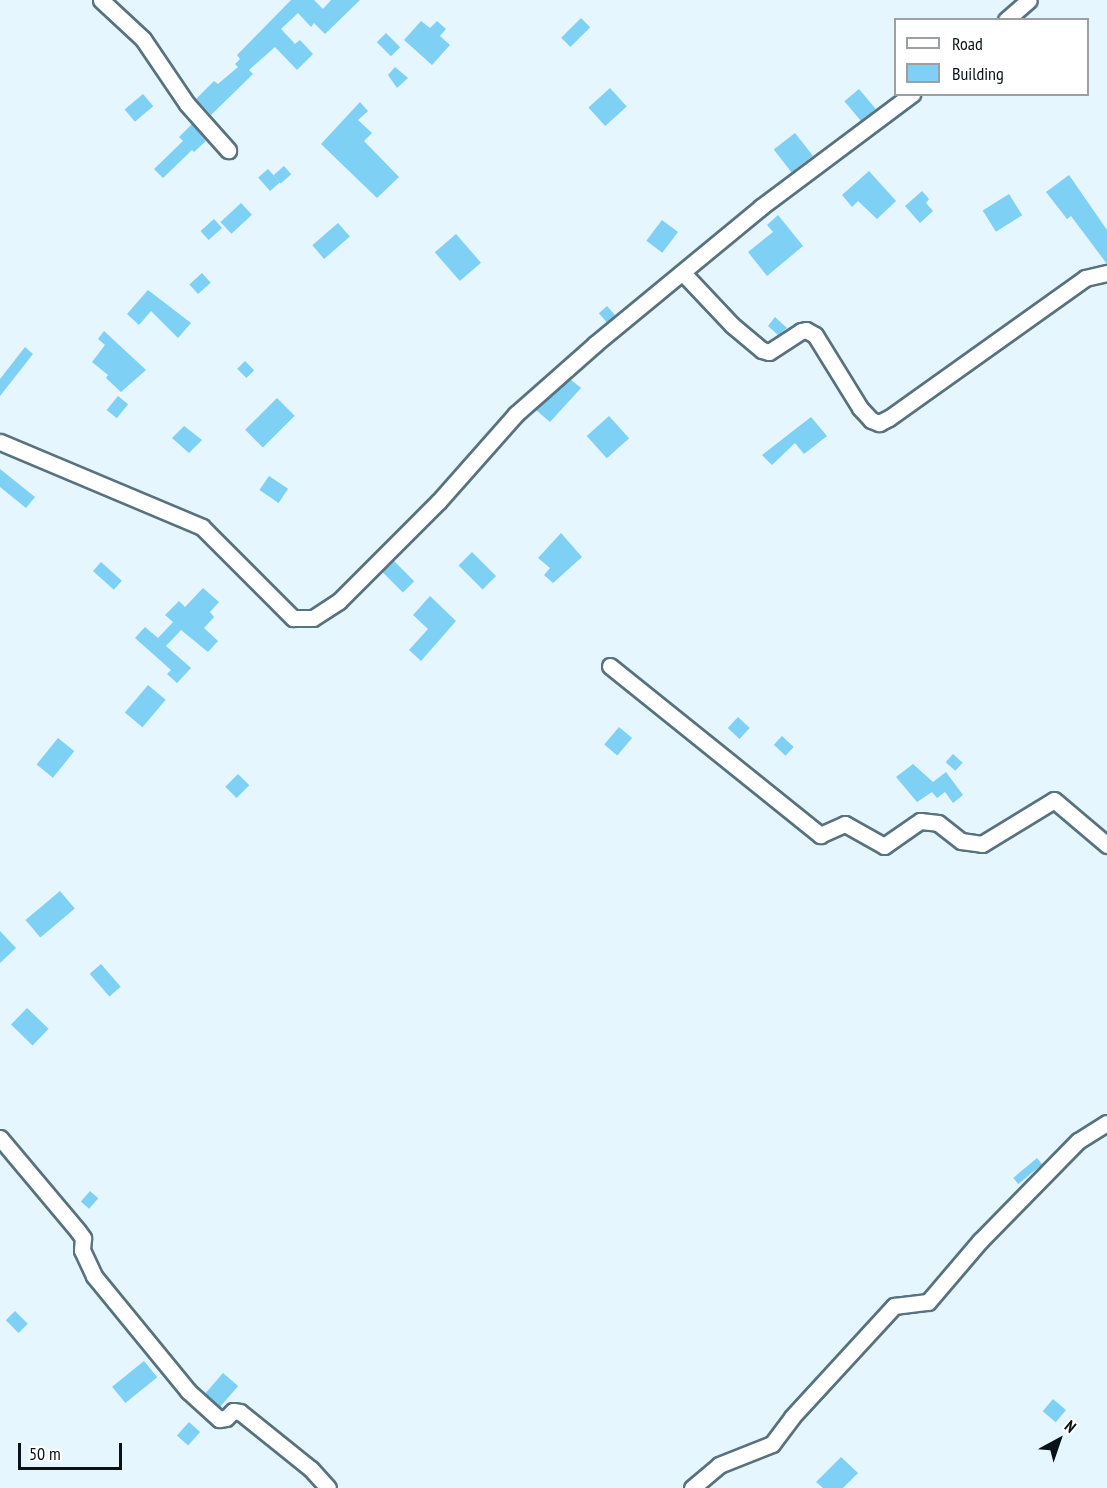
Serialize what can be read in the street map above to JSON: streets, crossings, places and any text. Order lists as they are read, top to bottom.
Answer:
{
  "legend": ["Road", "Building"],
  "scale_bar": "50 m",
  "north": "top right"
}
